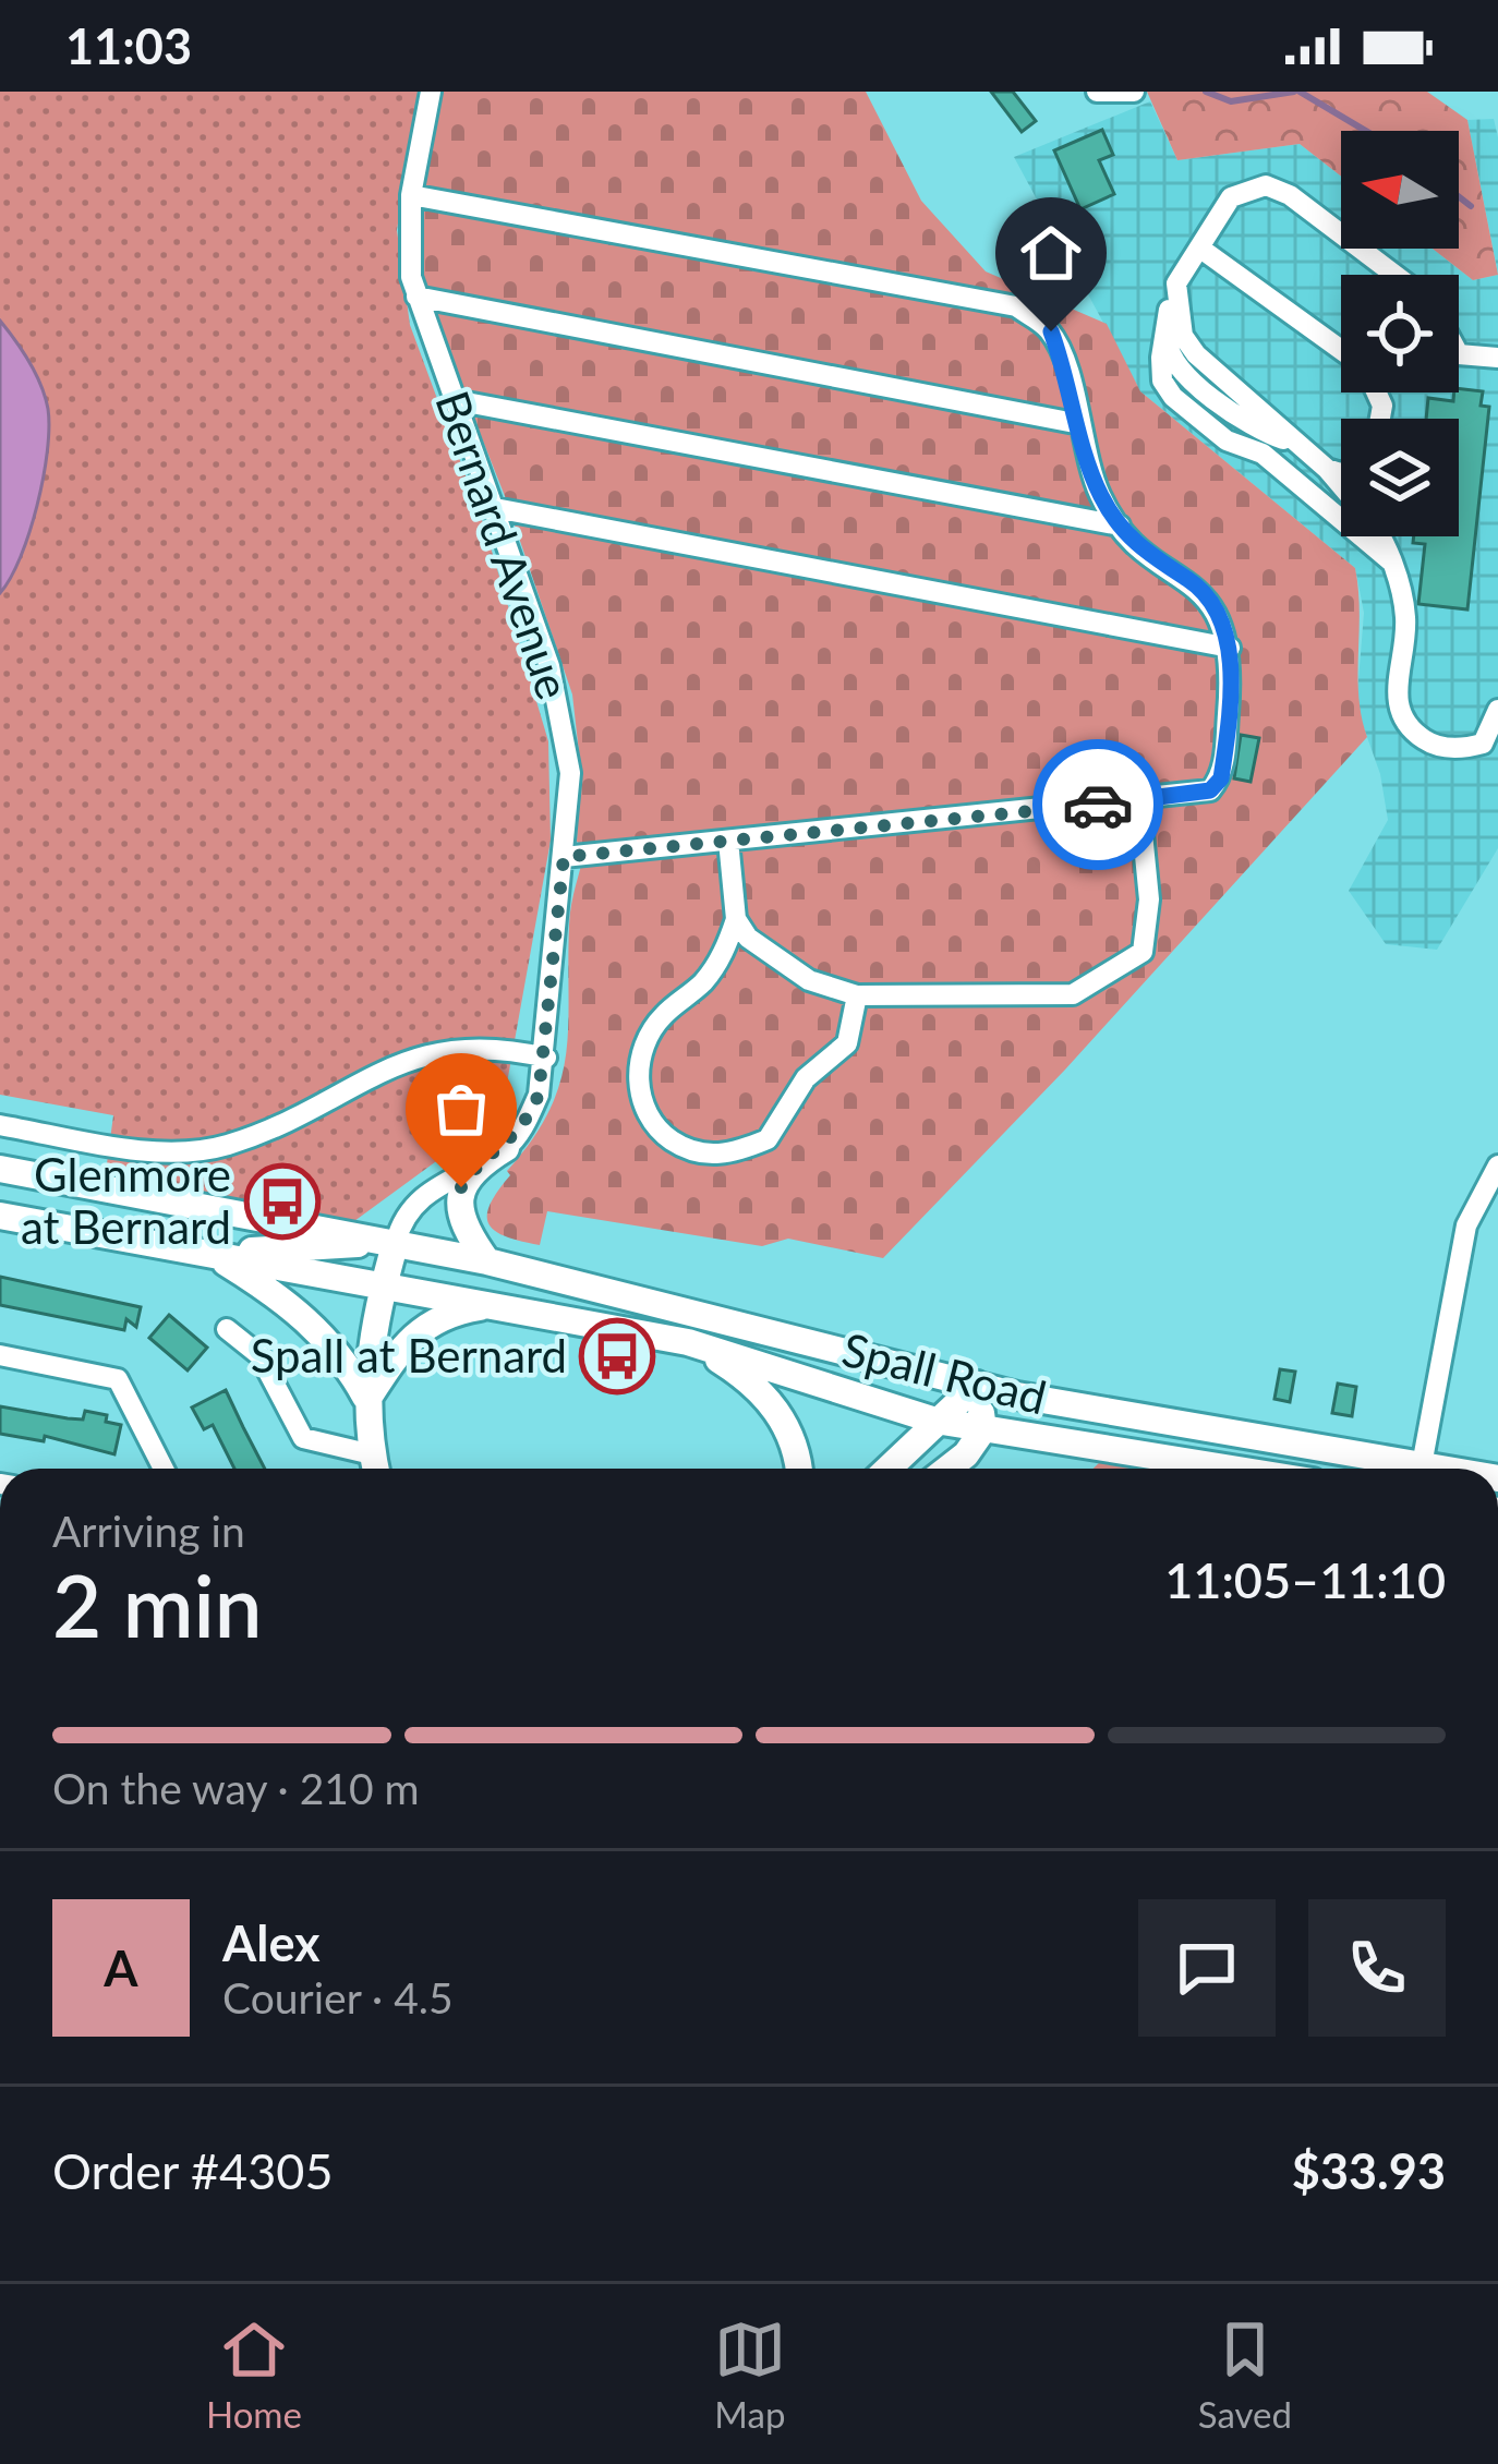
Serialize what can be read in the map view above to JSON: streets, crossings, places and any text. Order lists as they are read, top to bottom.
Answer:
{
  "streets": {
    "main road": ["Spall Road"],
    "street": ["Bernard Avenue"]
  },
  "places": {
    "bus stop": ["Glenmore at Bernard", "Spall at Bernard"]
  },
  "north": "left",
  "page": {
    "status": "11:03",
    "heading": ["2 min", "Arriving in", "11:05–11:10"],
    "panel": [
      "Alex",
      "Courier · 4.5",
      "Order #4305",
      "$33.93"
    ],
    "bar": "On the way · 210 m",
    "round": "A",
    "tabs": ["Home", "Map", "Saved"]
  }
}
